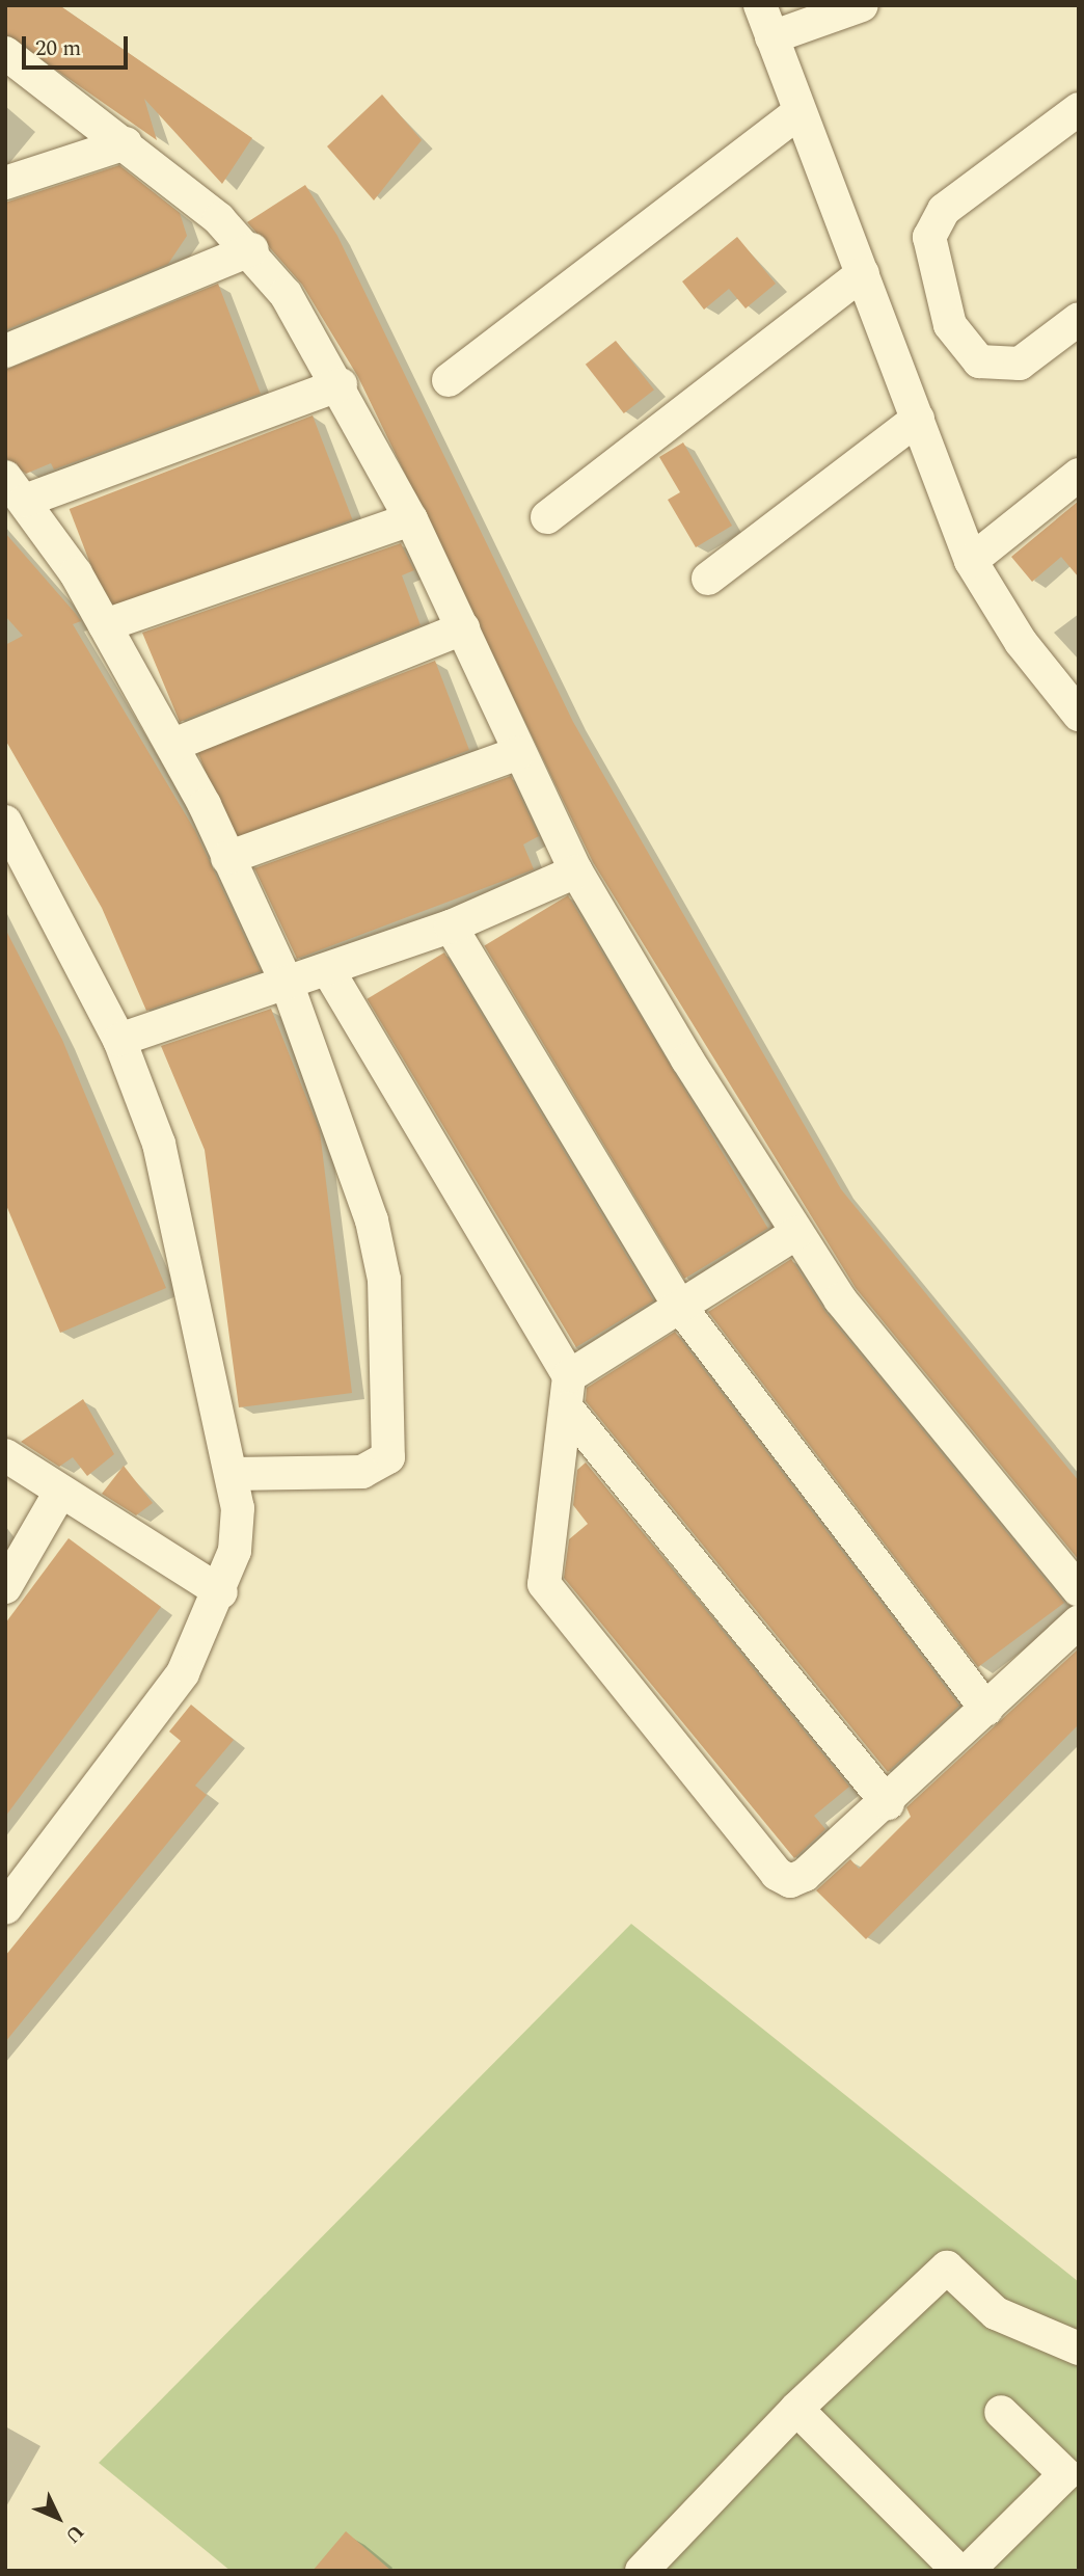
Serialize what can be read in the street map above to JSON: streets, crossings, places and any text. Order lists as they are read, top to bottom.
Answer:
{
  "scale_bar": "20 m",
  "north": "bottom right"
}
